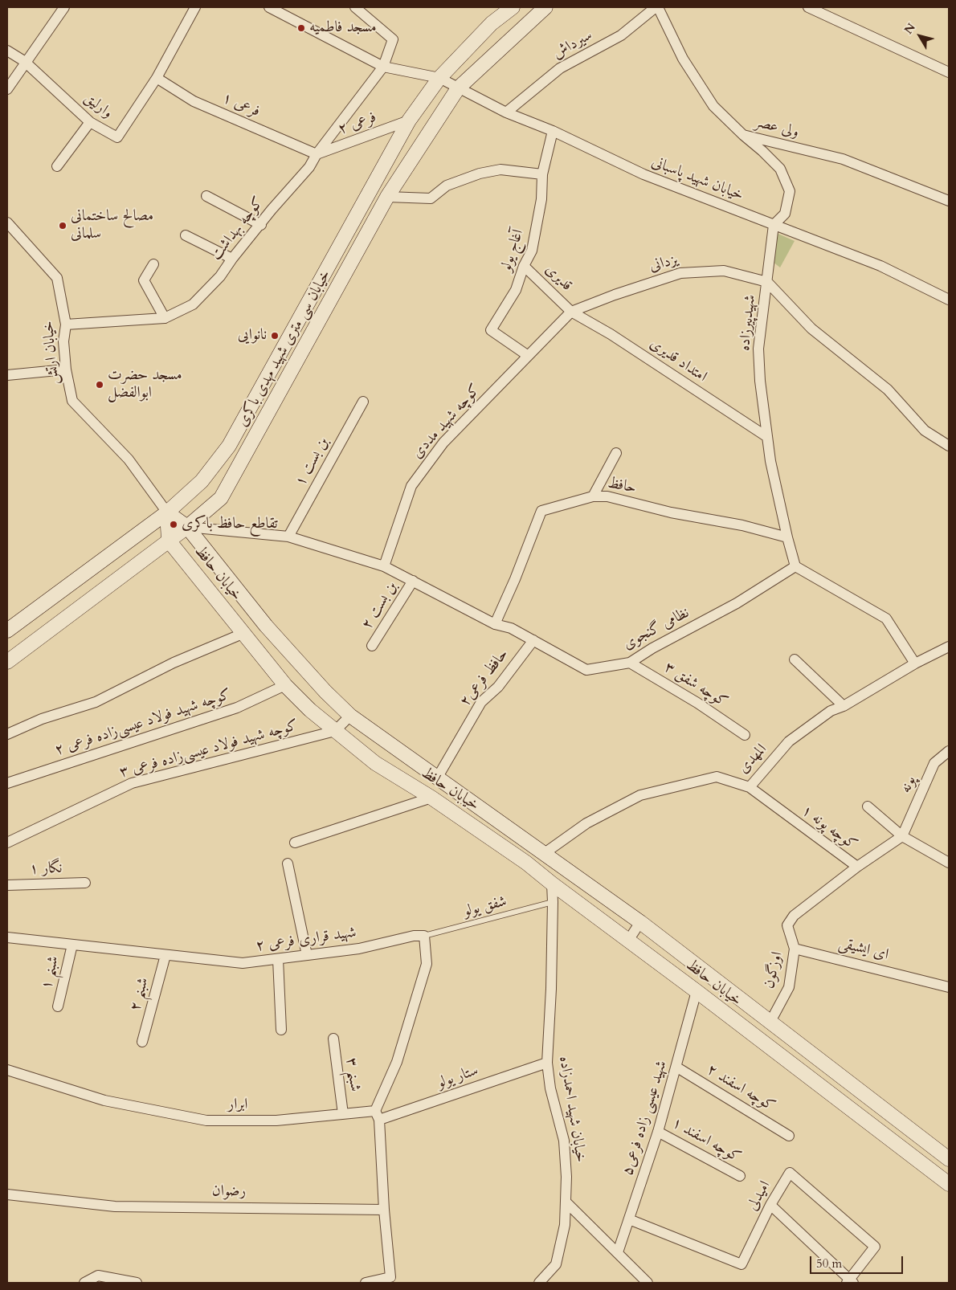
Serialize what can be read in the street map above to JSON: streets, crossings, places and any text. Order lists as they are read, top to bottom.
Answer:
{
  "streets": {
    "main road": ["خیابان سی متری شهید مهدی باکری", "خیابان حافظ"],
    "street": [
      "سیرداش",
      "فرعی ۱",
      "وارلیق",
      "فرعی ۲",
      "ولی عصر",
      "خیابان شهید پاسبانی",
      "کوچه بهداشت",
      "آغاج یولو",
      "یزدانی",
      "قدیری",
      "شهیدپیرزاده",
      "خیابان ارتش",
      "امتداد قدیری",
      "کوچه شهید مددی",
      "بن بست ۱",
      "حافظ",
      "بن بست ۲",
      "نظامی گنجوی",
      "حافظ فرعی۲",
      "کوچه شفق ۳",
      "کوچه شهید فولاد عیسی‌زاده فرعی ۲",
      "کوچه شهید فولاد عیسی‌زاده فرعی ۳",
      "المهدی",
      "پونه",
      "کوچه پونه ۱",
      "نگار ۱",
      "شهید قراری فرعی ۲",
      "ای ایشیقی",
      "اوزگون",
      "شبنم ۱",
      "شبنم ۲",
      "شبنم ۳",
      "ستار یولو",
      "کوچه اسفند ۲",
      "ابرار",
      "خیابان شهید احمدزاده",
      "شهید عیسی زاده فرعی۵",
      "کوچه اسفند ۱",
      "رضوان",
      "امیدلی"
    ],
    "lane": ["شفق یولو"]
  },
  "crossings": [
    ["سیرداش", "ولی عصر"],
    ["سیرداش", "خیابان شهید پاسبانی"],
    ["فرعی ۱", "وارلیق"],
    ["فرعی ۱", "فرعی ۲"],
    ["فرعی ۱", "کوچه بهداشت"],
    ["فرعی ۲", "کوچه بهداشت"],
    ["فرعی ۲", "خیابان سی متری شهید مهدی باکری"],
    ["خیابان شهید پاسبانی", "کوچه بهداشت"],
    ["خیابان شهید پاسبانی", "آغاج یولو"],
    ["خیابان شهید پاسبانی", "خیابان سی متری شهید مهدی باکری"],
    ["کوچه بهداشت", "خیابان ارتش"],
    ["آغاج یولو", "قدیری"],
    ["آغاج یولو", "کوچه شهید مددی"],
    ["یزدانی", "قدیری"],
    ["یزدانی", "شهیدپیرزاده"],
    ["یزدانی", "امتداد قدیری"],
    ["یزدانی", "کوچه شهید مددی"],
    ["قدیری", "امتداد قدیری"],
    ["قدیری", "کوچه شهید مددی"],
    ["شهیدپیرزاده", "امتداد قدیری"],
    ["شهیدپیرزاده", "حافظ"],
    ["خیابان سی متری شهید مهدی باکری", "خیابان ارتش"],
    ["خیابان سی متری شهید مهدی باکری", "خیابان حافظ"],
    ["خیابان ارتش", "خیابان حافظ"],
    ["امتداد قدیری", "کوچه شهید مددی"],
    ["کوچه شهید مددی", "نظامی گنجوی"],
    ["حافظ", "نظامی گنجوی"],
    ["خیابان حافظ", "حافظ فرعی۲"],
    ["خیابان حافظ", "کوچه شهید فولاد عیسی‌زاده فرعی ۲"],
    ["خیابان حافظ", "کوچه شهید فولاد عیسی‌زاده فرعی ۳"],
    ["خیابان حافظ", "المهدی"],
    ["خیابان حافظ", "اوزگون"],
    ["خیابان حافظ", "خیابان شهید احمدزاده"],
    ["خیابان حافظ", "شهید عیسی زاده فرعی۵"],
    ["بن بست ۲", "نظامی گنجوی"],
    ["نظامی گنجوی", "حافظ فرعی۲"],
    ["نظامی گنجوی", "کوچه شفق ۳"],
    ["المهدی", "کوچه پونه ۱"],
    ["کوچه پونه ۱", "ای ایشیقی"],
    ["کوچه پونه ۱", "اوزگون"],
    ["شفق یولو", "شهید قراری فرعی ۲"],
    ["شفق یولو", "خیابان شهید احمدزاده"],
    ["شهید قراری فرعی ۲", "شبنم ۱"],
    ["شهید قراری فرعی ۲", "شبنم ۲"],
    ["ای ایشیقی", "اوزگون"],
    ["شبنم ۳", "ابرار"],
    ["ستار یولو", "ابرار"],
    ["ستار یولو", "خیابان شهید احمدزاده"],
    ["کوچه اسفند ۲", "شهید عیسی زاده فرعی۵"],
    ["شهید عیسی زاده فرعی۵", "کوچه اسفند ۱"],
    ["شهید عیسی زاده فرعی۵", "امیدلی"]
  ],
  "places": [
    "مسجد فاطمیه",
    "مصالح ساختمانی سلمانی",
    "نانوایی",
    "مسجد حضرت ابوالفضل",
    "تقاطع حافظ باکری"
  ],
  "scale_bar": "50 m",
  "north": "top left"
}
